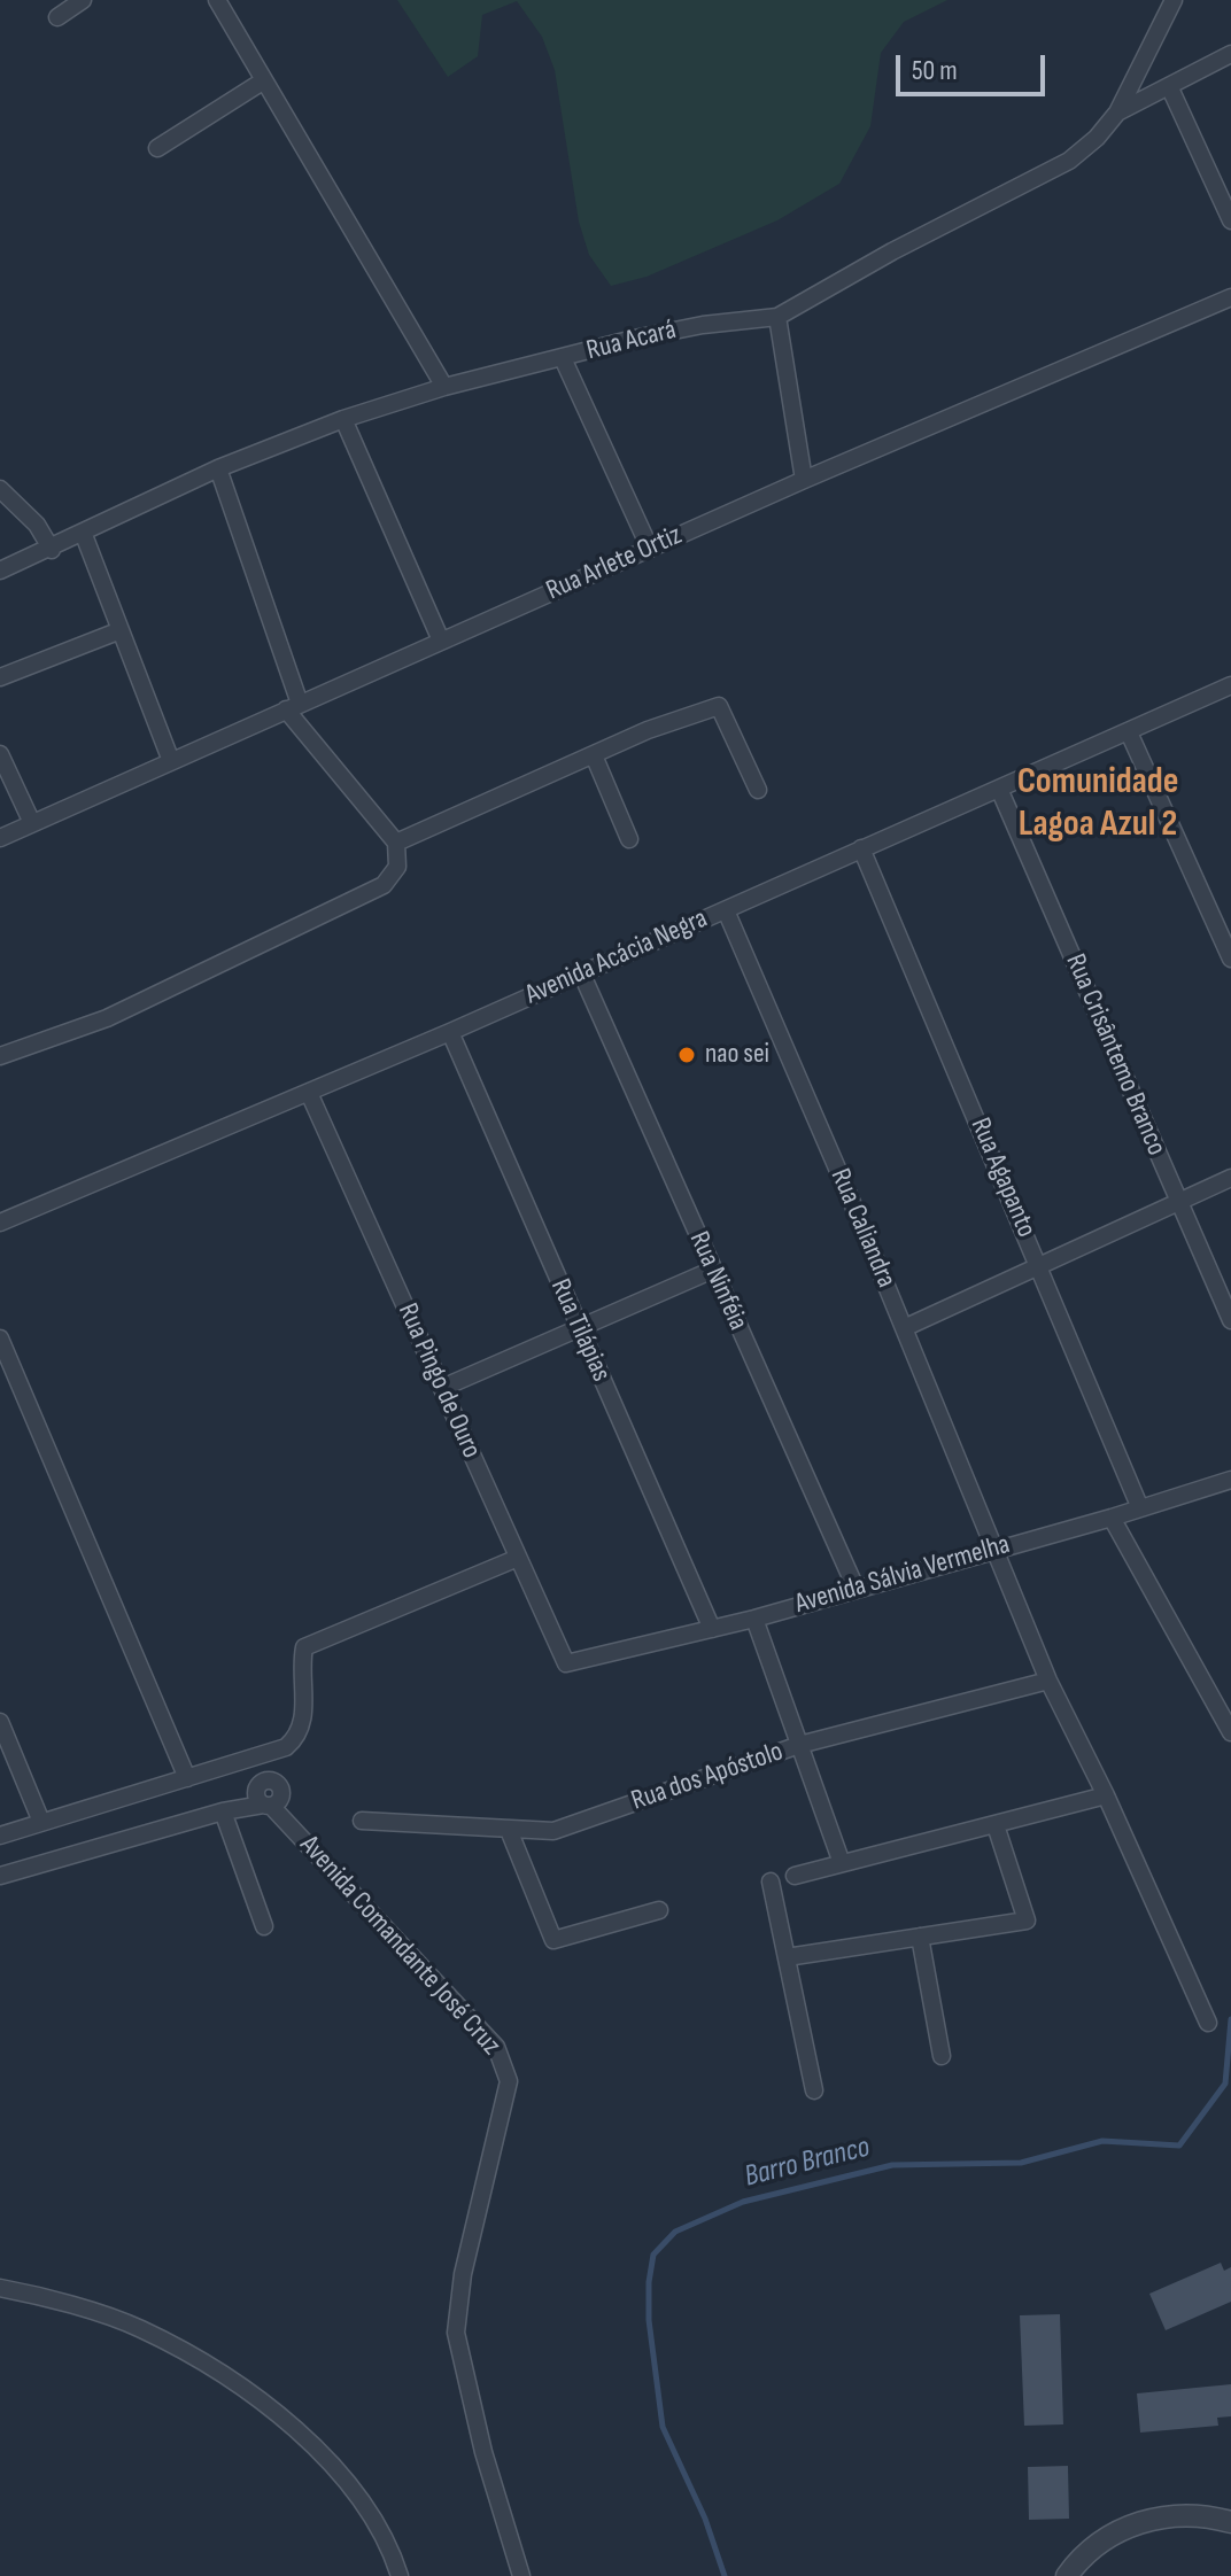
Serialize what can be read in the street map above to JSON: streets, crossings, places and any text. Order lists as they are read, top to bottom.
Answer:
{
  "streets": {
    "street": [
      "Rua Acará",
      "Rua Arlete Ortiz",
      "Avenida Acácia Negra",
      "Rua Crisântemo Branco",
      "Rua Agapanto",
      "Rua Caliandra",
      "Rua Ninféia",
      "Rua Tilápias",
      "Rua Pingo de Ouro",
      "Avenida Sálvia Vermelha",
      "Rua dos Apóstolo",
      "Avenida Comandante José Cruz"
    ]
  },
  "crossings": [
    ["Avenida Acácia Negra", "Rua Crisântemo Branco"],
    ["Avenida Acácia Negra", "Rua Agapanto"],
    ["Avenida Acácia Negra", "Rua Caliandra"],
    ["Avenida Acácia Negra", "Rua Ninféia"],
    ["Avenida Acácia Negra", "Rua Tilápias"],
    ["Avenida Acácia Negra", "Rua Pingo de Ouro"],
    ["Rua Agapanto", "Avenida Sálvia Vermelha"],
    ["Rua Caliandra", "Avenida Sálvia Vermelha"],
    ["Rua Caliandra", "Rua dos Apóstolo"],
    ["Rua Ninféia", "Avenida Sálvia Vermelha"],
    ["Rua Tilápias", "Avenida Sálvia Vermelha"],
    ["Rua Pingo de Ouro", "Avenida Sálvia Vermelha"]
  ],
  "districts": ["Comunidade Lagoa Azul 2"],
  "water": ["Barro Branco"],
  "places": ["nao sei"],
  "scale_bar": "50 m"
}
